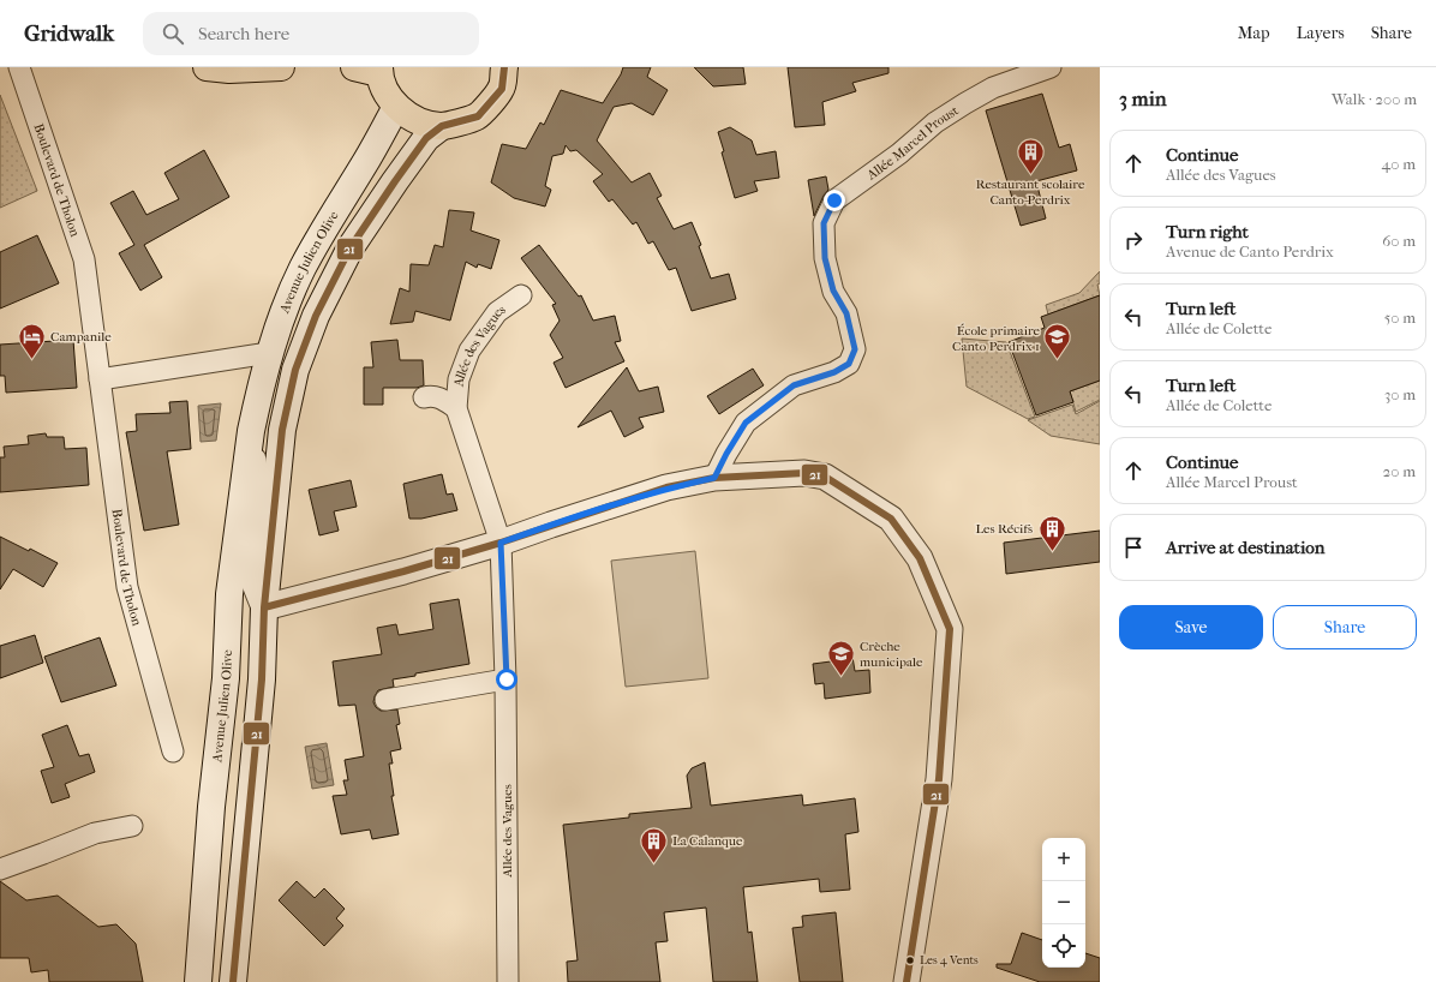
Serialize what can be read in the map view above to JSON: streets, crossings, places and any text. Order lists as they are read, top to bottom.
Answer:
{
  "streets": {
    "main road": ["Avenue Julien Olive"],
    "street": ["Allée Marcel Proust", "Boulevard de Tholon", "Allée des Vagues"]
  },
  "places": {
    "building": ["Restaurant scolaire Canto-Perdrix", "Les Récifs", "La Calanque"],
    "hotel": ["Campanile"],
    "school or university": ["École primaire Canto Perdrix 1", "Crèche municipale"],
    "other": ["Les 4 Vents"]
  },
  "lines": ["transit line 21"],
  "page": {
    "header": "Gridwalk",
    "search": "Search here",
    "nav": ["Map", "Layers", "Share"],
    "heading": ["3 min", "Walk · 200 m"],
    "list": [
      ["Continue", "Allée des Vagues", "40 m"],
      ["Turn right", "Avenue de Canto Perdrix", "60 m"],
      ["Turn left", "Allée de Colette", "50 m"],
      ["Turn left", "Allée de Colette", "30 m"],
      ["Continue", "Allée Marcel Proust", "20 m"],
      "Arrive at destination"
    ],
    "buttons": ["Save", "Share"],
    "map_buttons": ["+", "−"]
  }
}
